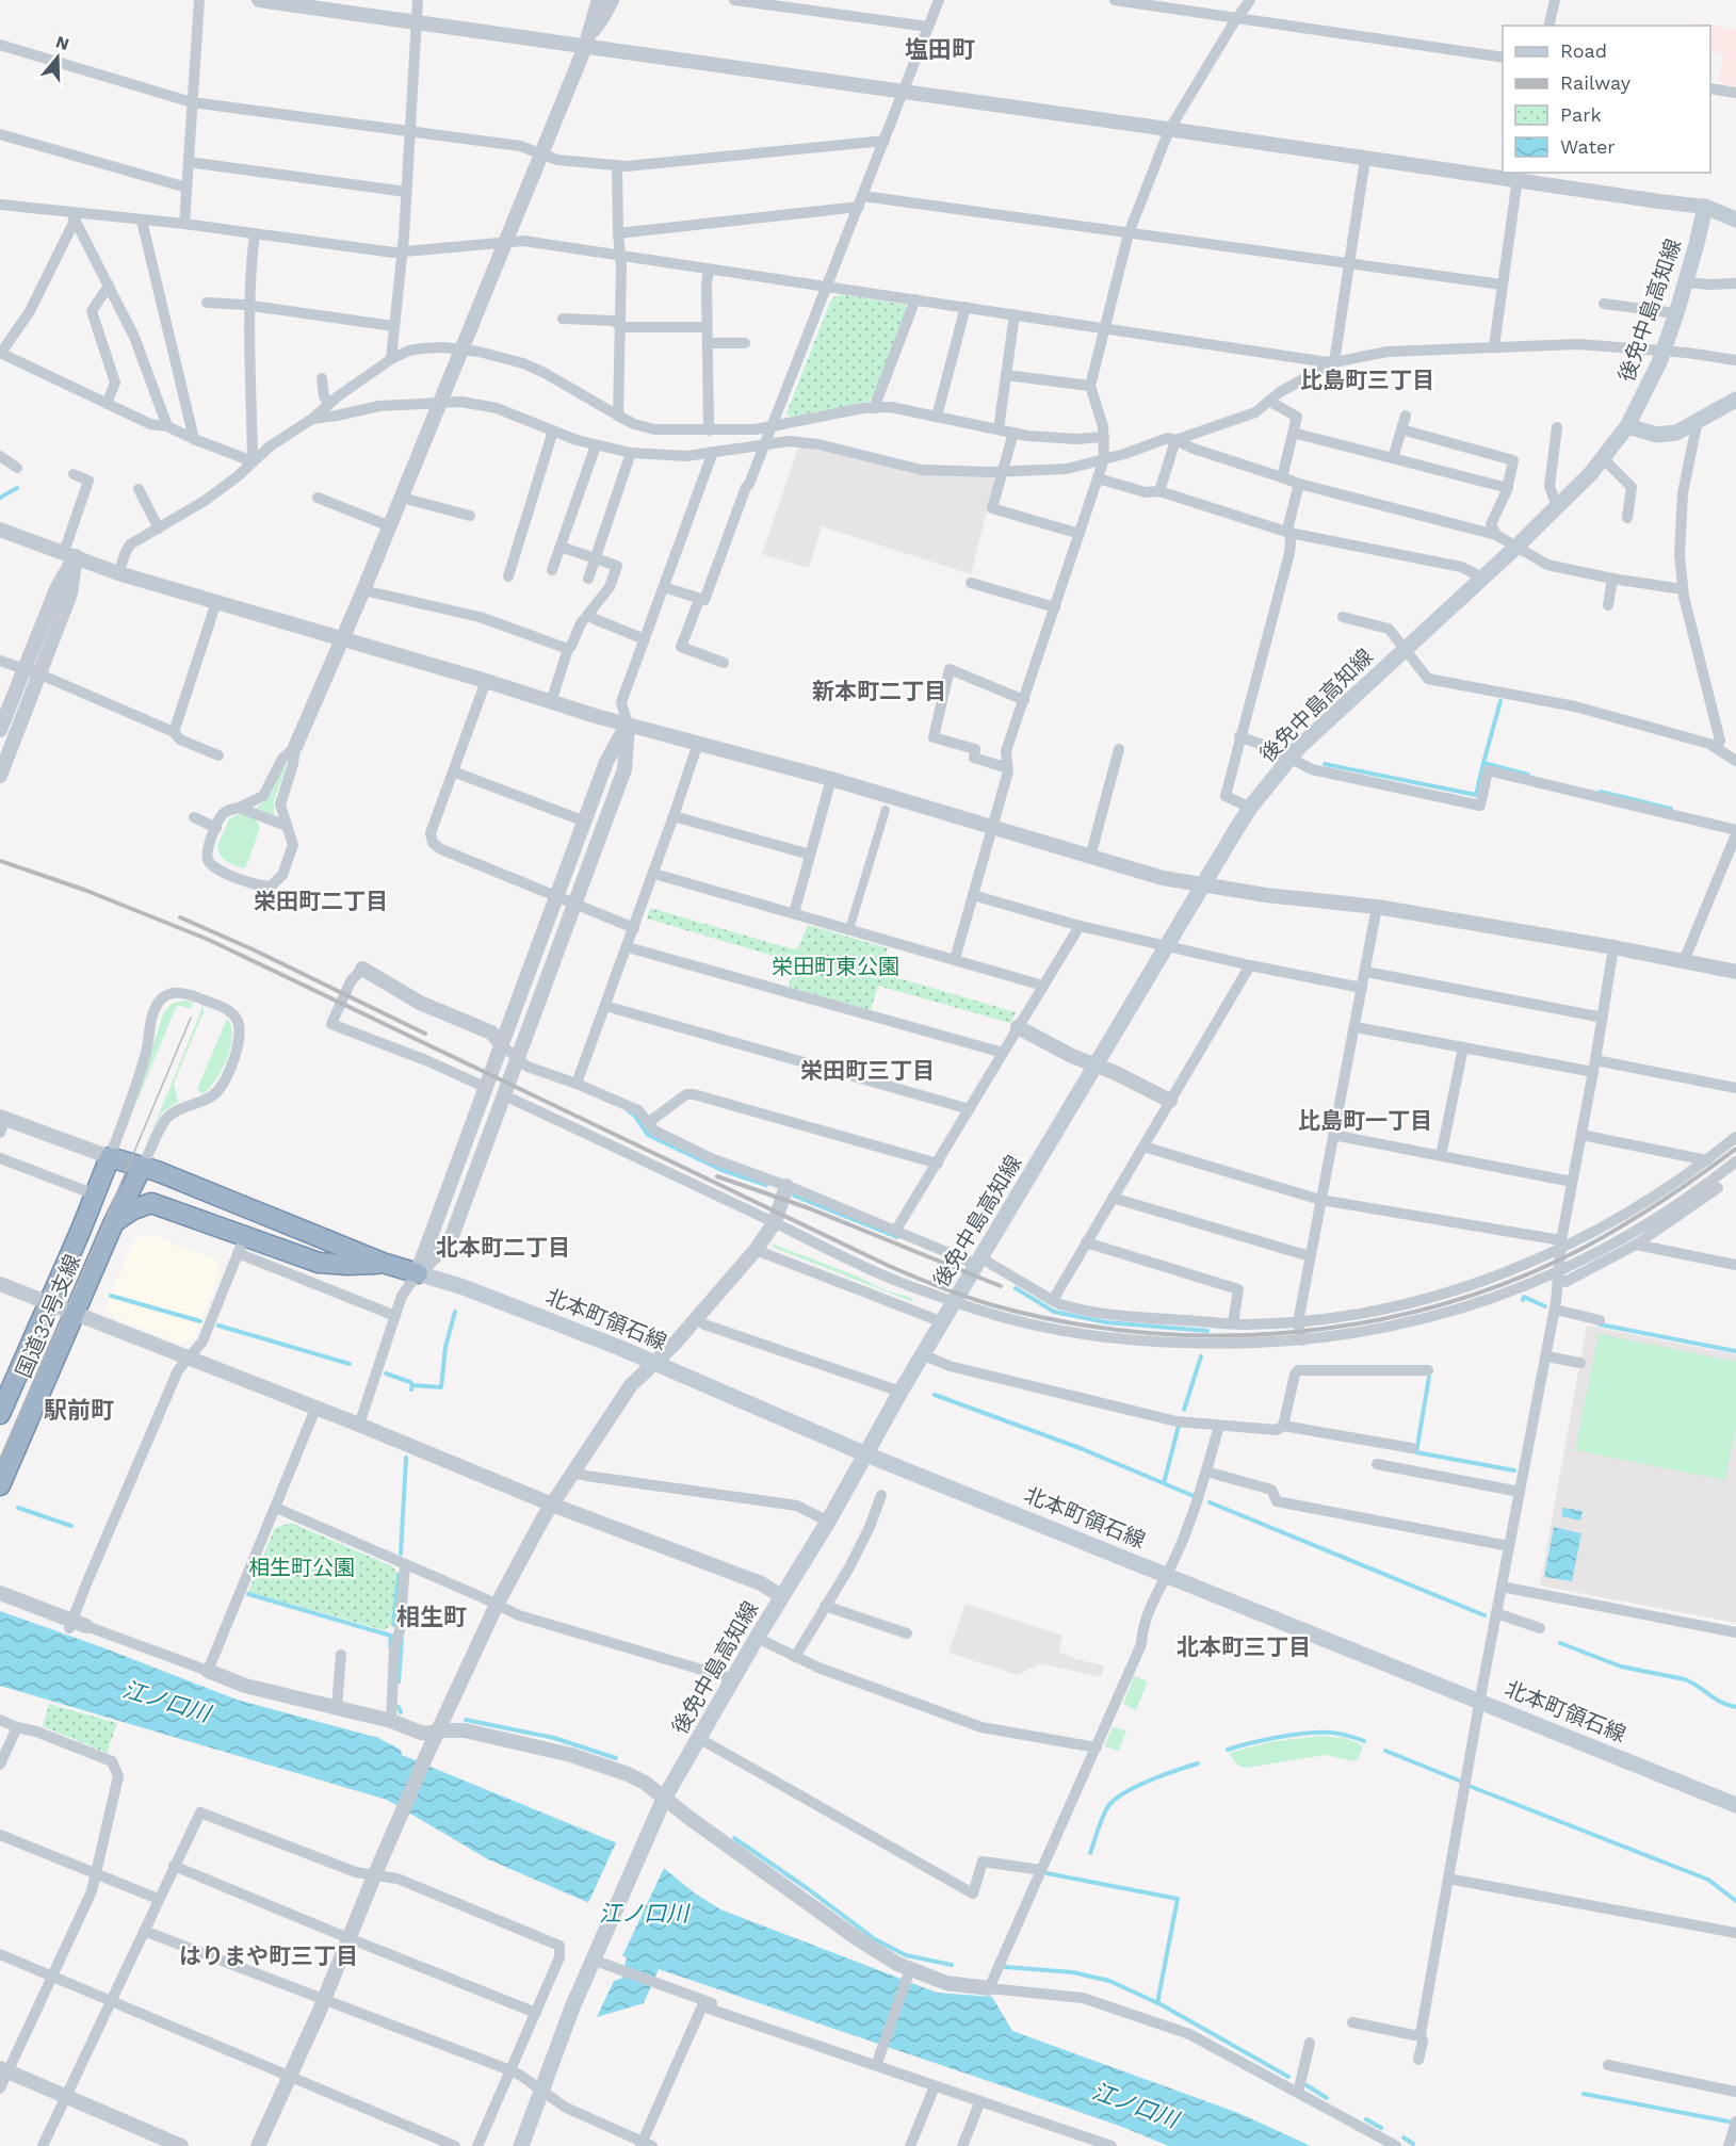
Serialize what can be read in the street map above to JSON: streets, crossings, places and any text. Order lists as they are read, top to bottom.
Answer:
{
  "streets": {
    "highway": ["国道32号支線"],
    "main road": ["後免中島高知線", "北本町領石線"]
  },
  "crossings": [
    ["後免中島高知線", "北本町領石線"]
  ],
  "districts": [
    "塩田町",
    "比島町三丁目",
    "新本町二丁目",
    "栄田町二丁目",
    "栄田町三丁目",
    "比島町一丁目",
    "北本町二丁目",
    "駅前町",
    "相生町",
    "北本町三丁目",
    "はりまや町三丁目"
  ],
  "water": ["江ノ口川"],
  "parks": ["栄田町東公園", "相生町公園"],
  "legend": [
    "Road",
    "Railway",
    "Park",
    "Water"
  ],
  "north": "top"
}
